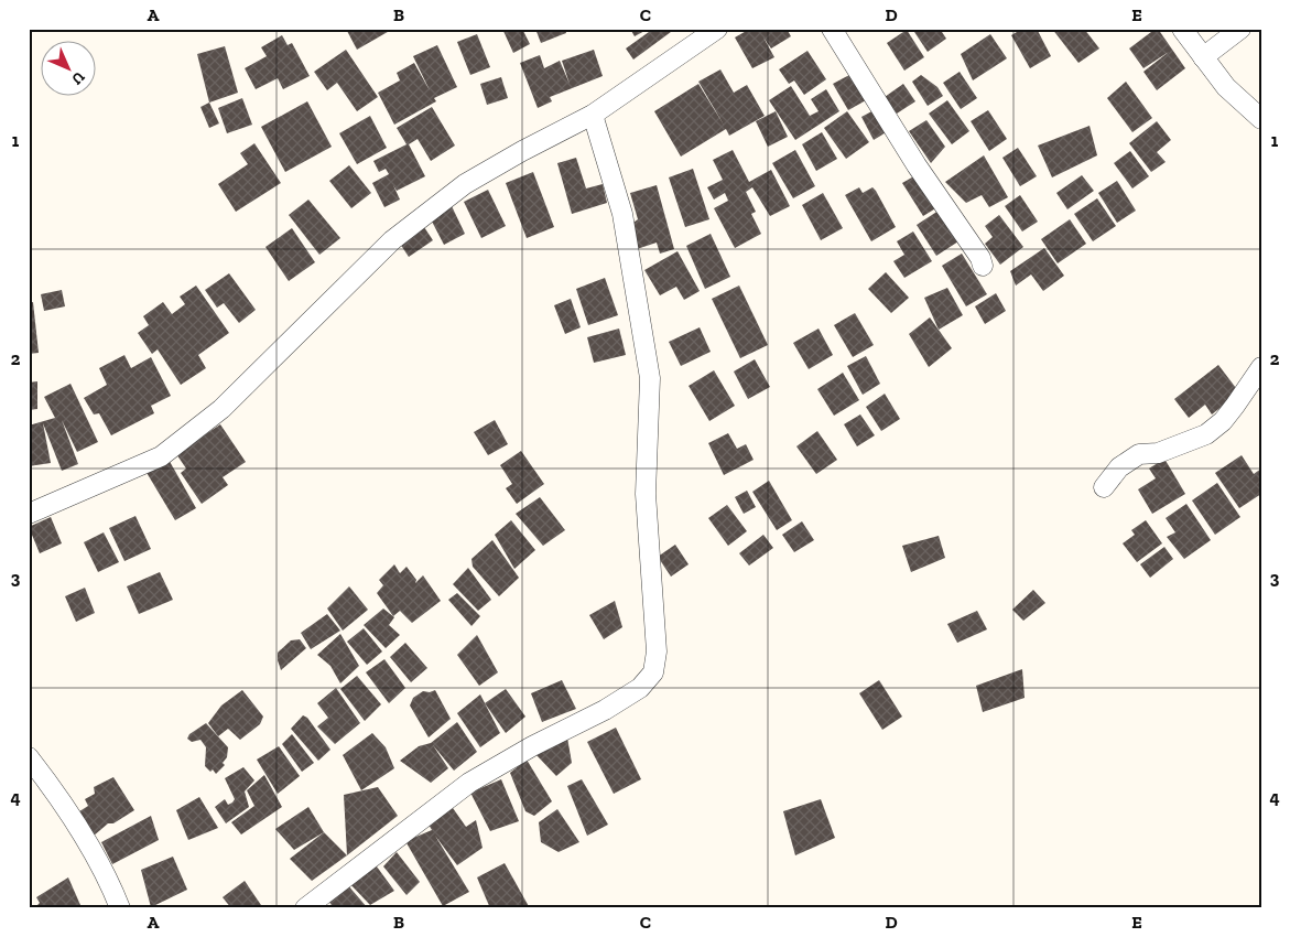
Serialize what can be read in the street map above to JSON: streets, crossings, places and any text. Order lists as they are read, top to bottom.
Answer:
{
  "north": "bottom right",
  "grid": {
    "columns": [
      "A",
      "B",
      "C",
      "D",
      "E"
    ],
    "rows": [
      "1",
      "2",
      "3",
      "4"
    ]
  }
}
